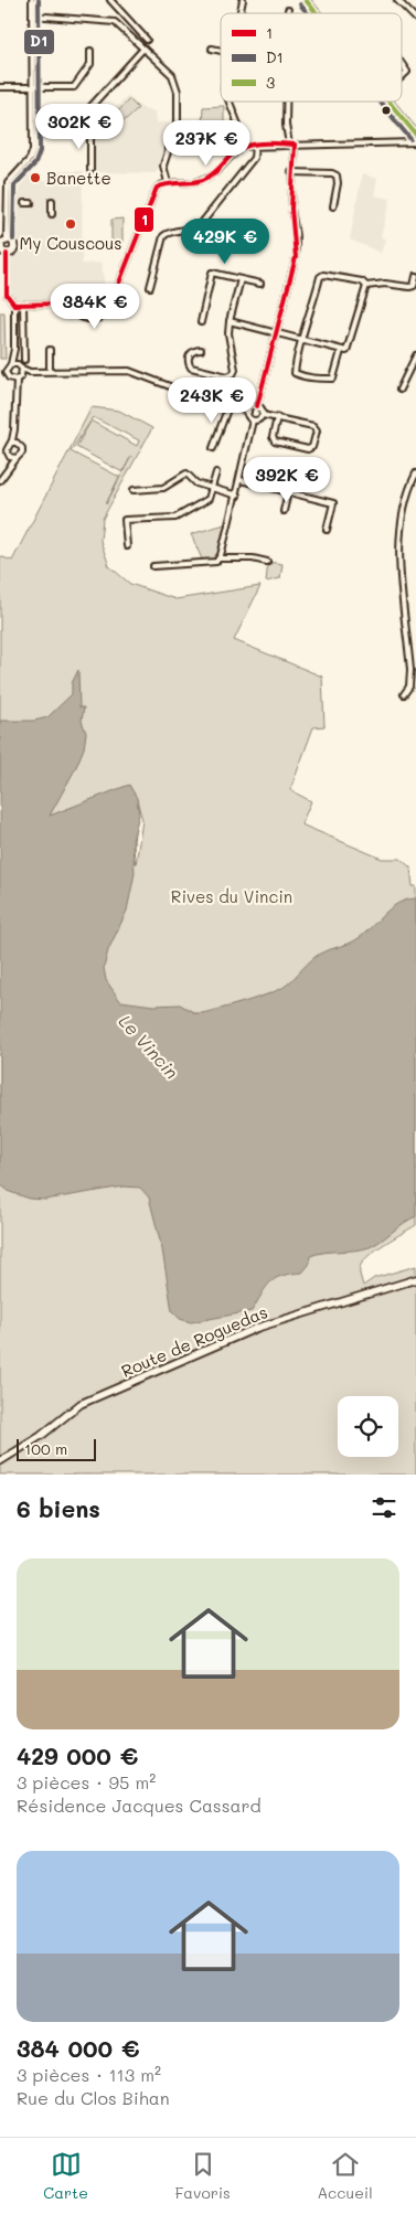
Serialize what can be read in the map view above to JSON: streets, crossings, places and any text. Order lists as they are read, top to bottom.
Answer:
{
  "streets": {
    "street": ["Route de Roguedas"]
  },
  "water": ["Le Vincin"],
  "parks": ["Rives du Vincin"],
  "places": ["Banette", "My Couscous"],
  "lines": ["transit line D1", "transit line 3", "transit line 1"],
  "legend": ["1", "D1", "3"],
  "scale_bar": "100 m",
  "page": {
    "price": [
      "302K €",
      "237K €",
      "429K €",
      "384K €",
      "243K €",
      "392K €"
    ],
    "scale": "100 m",
    "heading": "6 biens",
    "list": [
      {
        "name": "429 000 €",
        "note": "3 pièces · 95 m² · Résidence Jacques Cassard"
      },
      {
        "name": "384 000 €",
        "note": "3 pièces · 113 m² · Rue du Clos Bihan"
      }
    ],
    "tabs": ["Carte", "Favoris", "Accueil"]
  }
}
